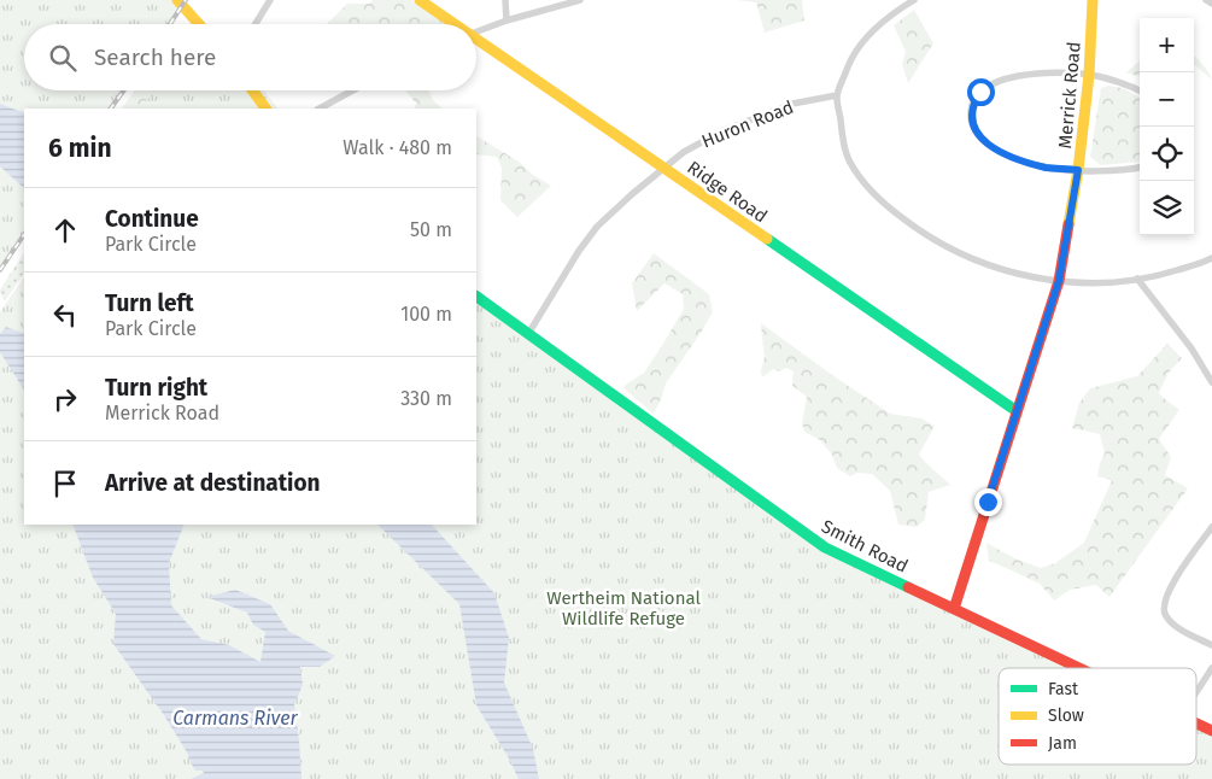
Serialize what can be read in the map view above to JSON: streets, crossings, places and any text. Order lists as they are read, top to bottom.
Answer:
{
  "streets": {
    "street": [
      "Merrick Road",
      "Huron Road",
      "Ridge Road",
      "Smith Road"
    ]
  },
  "crossings": [
    ["Merrick Road", "Ridge Road"],
    ["Merrick Road", "Smith Road"],
    ["Huron Road", "Ridge Road"],
    ["Huron Road", "Smith Road"]
  ],
  "water": ["Carmans River"],
  "parks": ["Wertheim National Wildlife Refuge"],
  "legend": ["Fast", "Slow", "Jam"],
  "page": {
    "map_buttons": ["+", "−"],
    "search": "Search here",
    "heading": ["6 min", "Walk · 480 m"],
    "list": [
      ["Continue", "Park Circle", "50 m"],
      ["Turn left", "Park Circle", "100 m"],
      ["Turn right", "Merrick Road", "330 m"],
      "Arrive at destination"
    ]
  }
}
